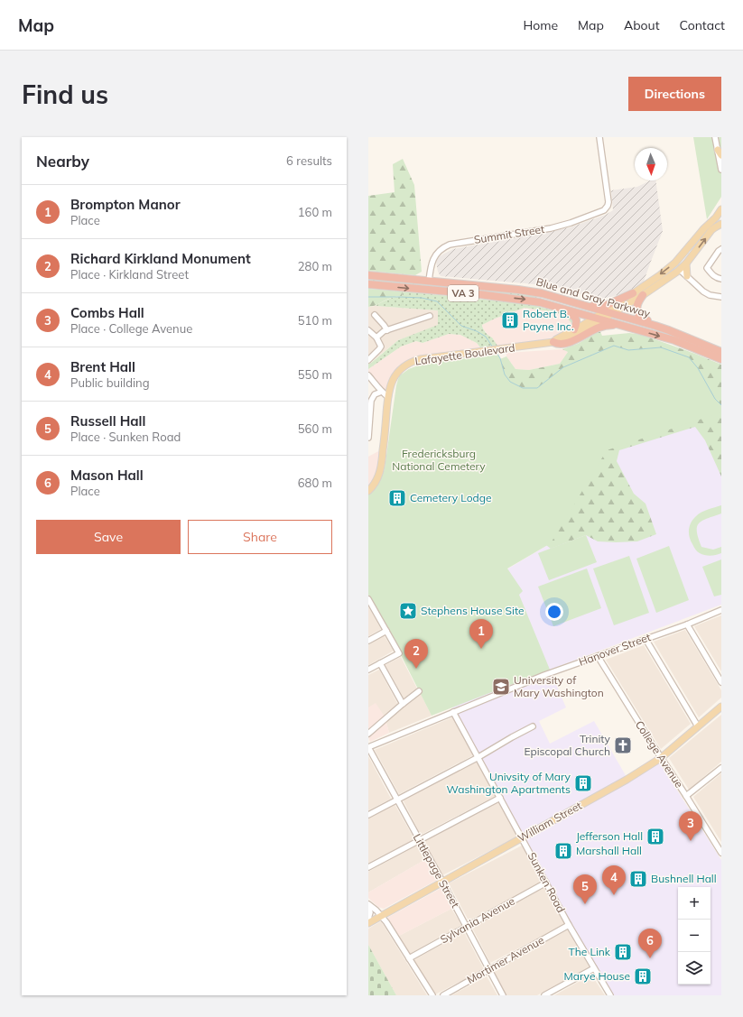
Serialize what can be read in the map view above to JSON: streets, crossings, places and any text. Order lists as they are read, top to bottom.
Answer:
{
  "streets": {
    "highway": ["VA 3", "Blue and Gray Parkway"],
    "main road": ["Lafayette Boulevard", "William Street"],
    "street": [
      "Summit Street",
      "Hanover Street",
      "College Avenue",
      "Littlepage Street",
      "Sunken Road",
      "Sylvania Avenue",
      "Mortimer Avenue"
    ]
  },
  "crossings": [
    ["Summit Street", "Blue and Gray Parkway"],
    ["Blue and Gray Parkway", "Lafayette Boulevard"],
    ["Hanover Street", "College Avenue"],
    ["Hanover Street", "Littlepage Street"],
    ["Hanover Street", "Sunken Road"],
    ["College Avenue", "William Street"],
    ["William Street", "Littlepage Street"],
    ["William Street", "Sunken Road"],
    ["Littlepage Street", "Sylvania Avenue"],
    ["Littlepage Street", "Mortimer Avenue"],
    ["Sunken Road", "Sylvania Avenue"],
    ["Sunken Road", "Mortimer Avenue"]
  ],
  "parks": ["Fredericksburg National Cemetery"],
  "places": {
    "building": [
      "Robert B. Payne Inc.",
      "Cemetery Lodge",
      "Univsity of Mary Washington Apartments",
      "Jefferson Hall",
      "Marshall Hall",
      "Bushnell Hall",
      "The Link",
      "Marye House"
    ],
    "place": ["Stephens House Site"],
    "school or university": ["University of Mary Washington"],
    "church": ["Trinity Episcopal Church"]
  },
  "north": "bottom",
  "page": {
    "header": "Map",
    "nav": [
      "Home",
      "Map",
      "About",
      "Contact"
    ],
    "buttons": [
      "Directions",
      ["Save", "Share"]
    ],
    "title": "Find us",
    "heading": ["Nearby", "6 results"],
    "list": [
      {
        "mark": "1",
        "name": "Brompton Manor",
        "note": "Place",
        "value": "160 m"
      },
      {
        "mark": "2",
        "name": "Richard Kirkland Monument",
        "note": "Place · Kirkland Street",
        "value": "280 m"
      },
      {
        "mark": "3",
        "name": "Combs Hall",
        "note": "Place · College Avenue",
        "value": "510 m"
      },
      {
        "mark": "4",
        "name": "Brent Hall",
        "note": "Public building",
        "value": "550 m"
      },
      {
        "mark": "5",
        "name": "Russell Hall",
        "note": "Place · Sunken Road",
        "value": "560 m"
      },
      {
        "mark": "6",
        "name": "Mason Hall",
        "note": "Place",
        "value": "680 m"
      }
    ],
    "pins": [
      "1",
      "2",
      "3",
      "4",
      "5",
      "6"
    ],
    "map_buttons": ["+", "−"]
  }
}
